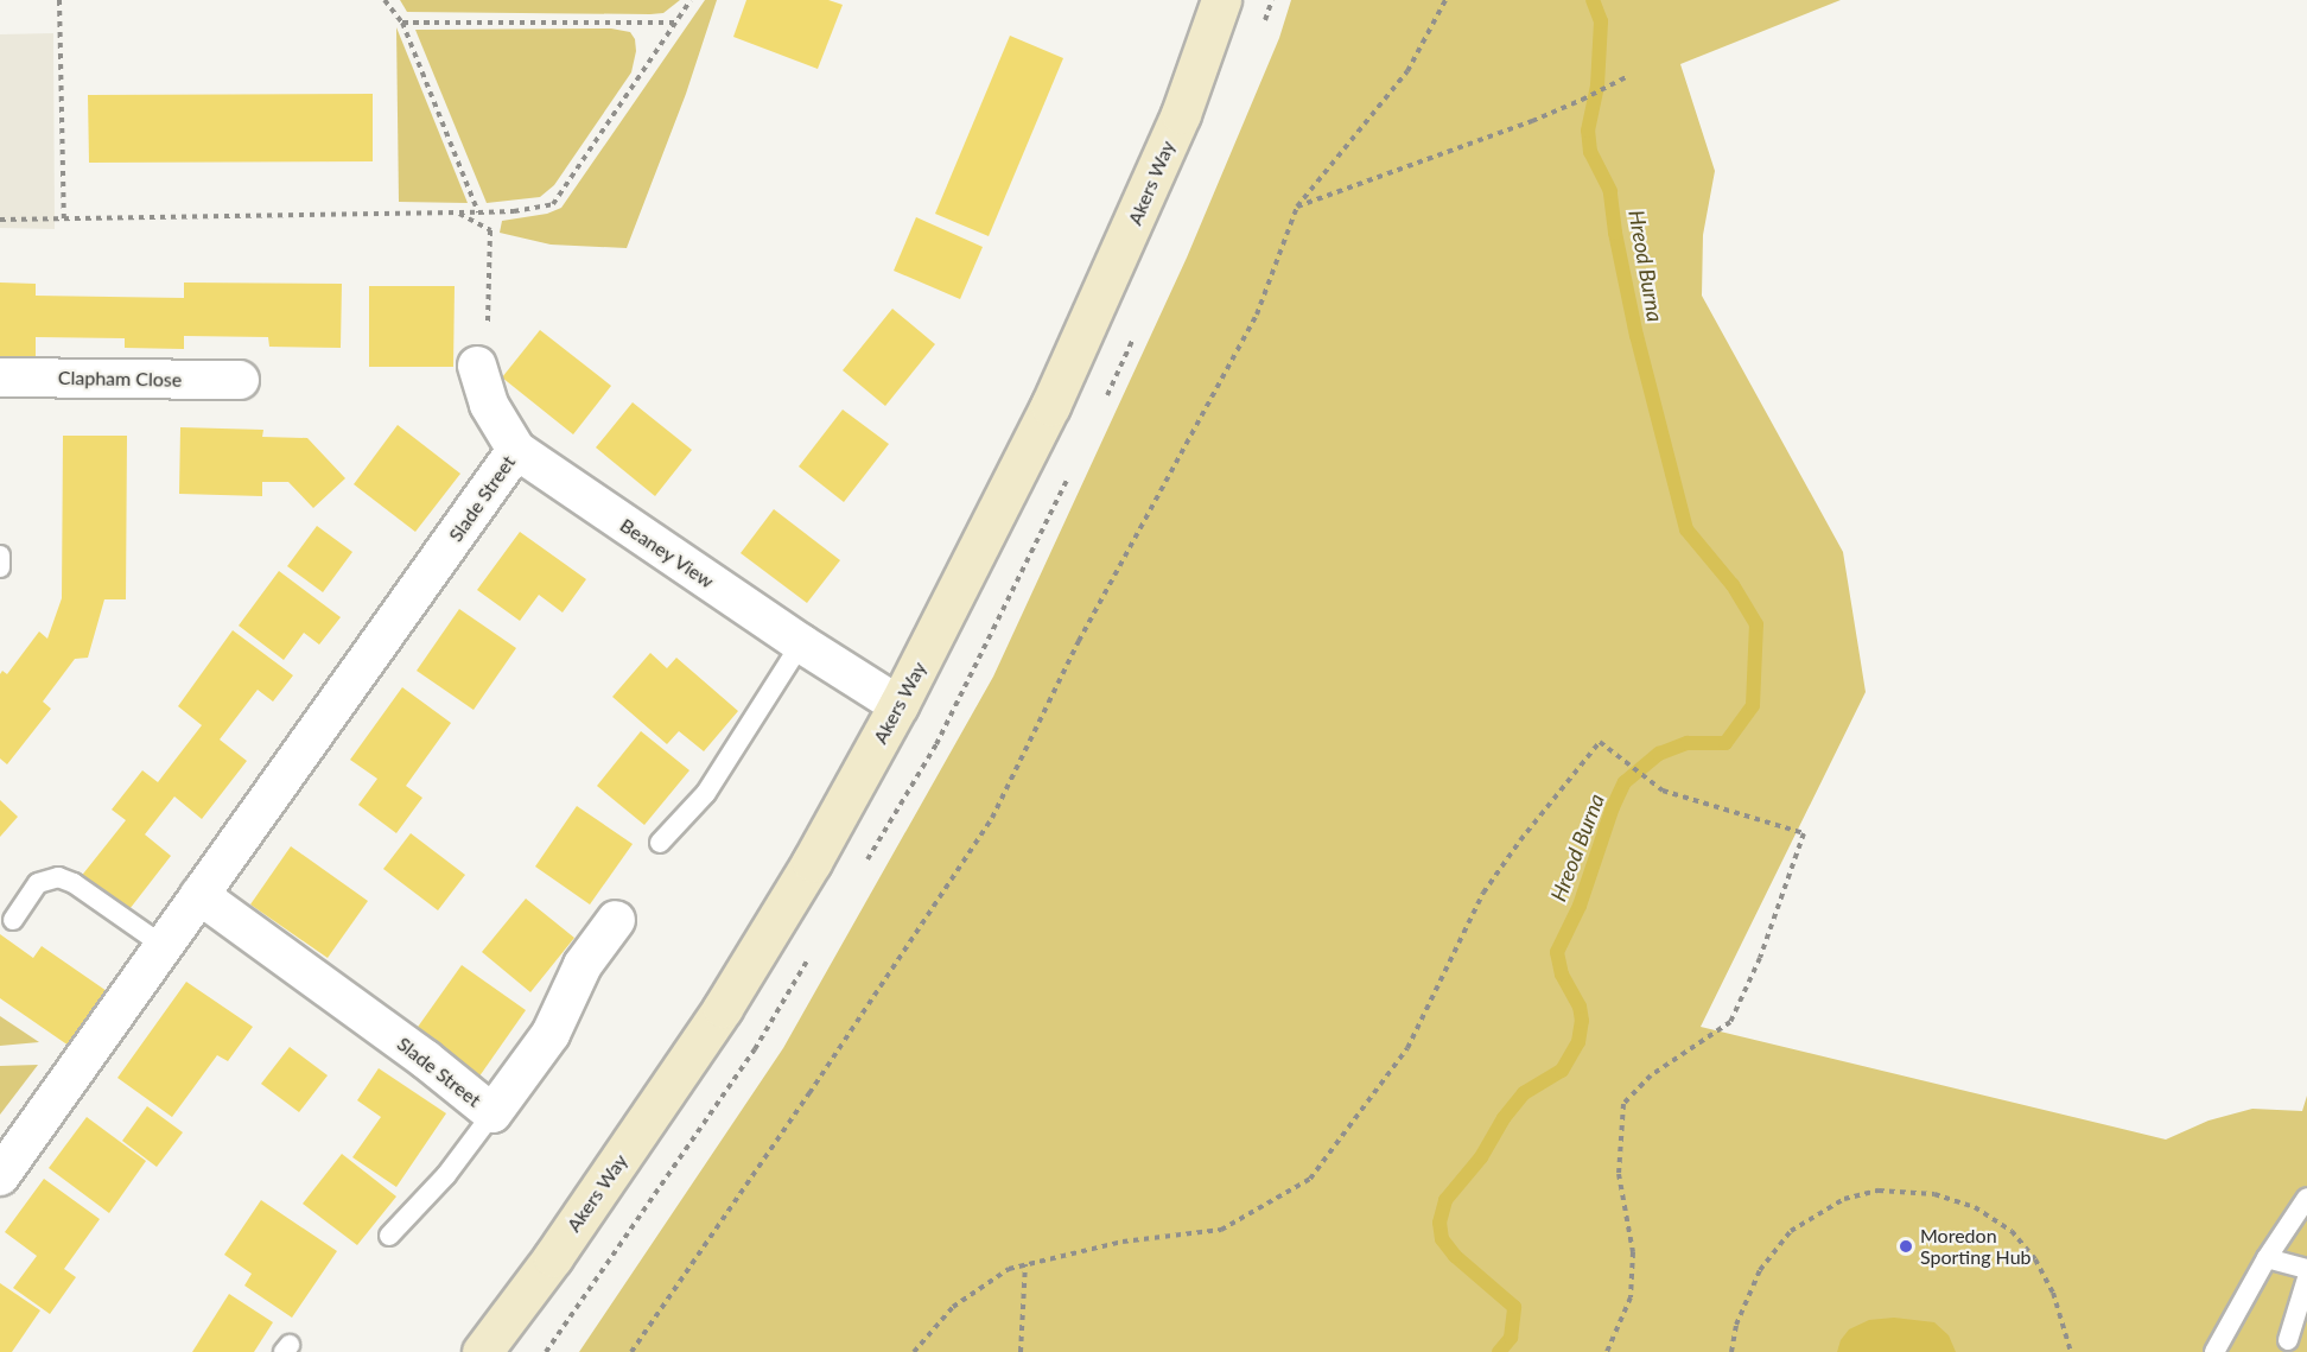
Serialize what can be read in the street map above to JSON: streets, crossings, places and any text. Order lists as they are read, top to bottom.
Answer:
{
  "streets": {
    "main road": ["Akers Way"],
    "street": ["Clapham Close", "Slade Street", "Beaney View"]
  },
  "crossings": [
    ["Akers Way", "Beaney View"],
    ["Slade Street", "Beaney View"]
  ],
  "water": ["Hreod Burna"],
  "places": ["Moredon Sporting Hub"]
}
